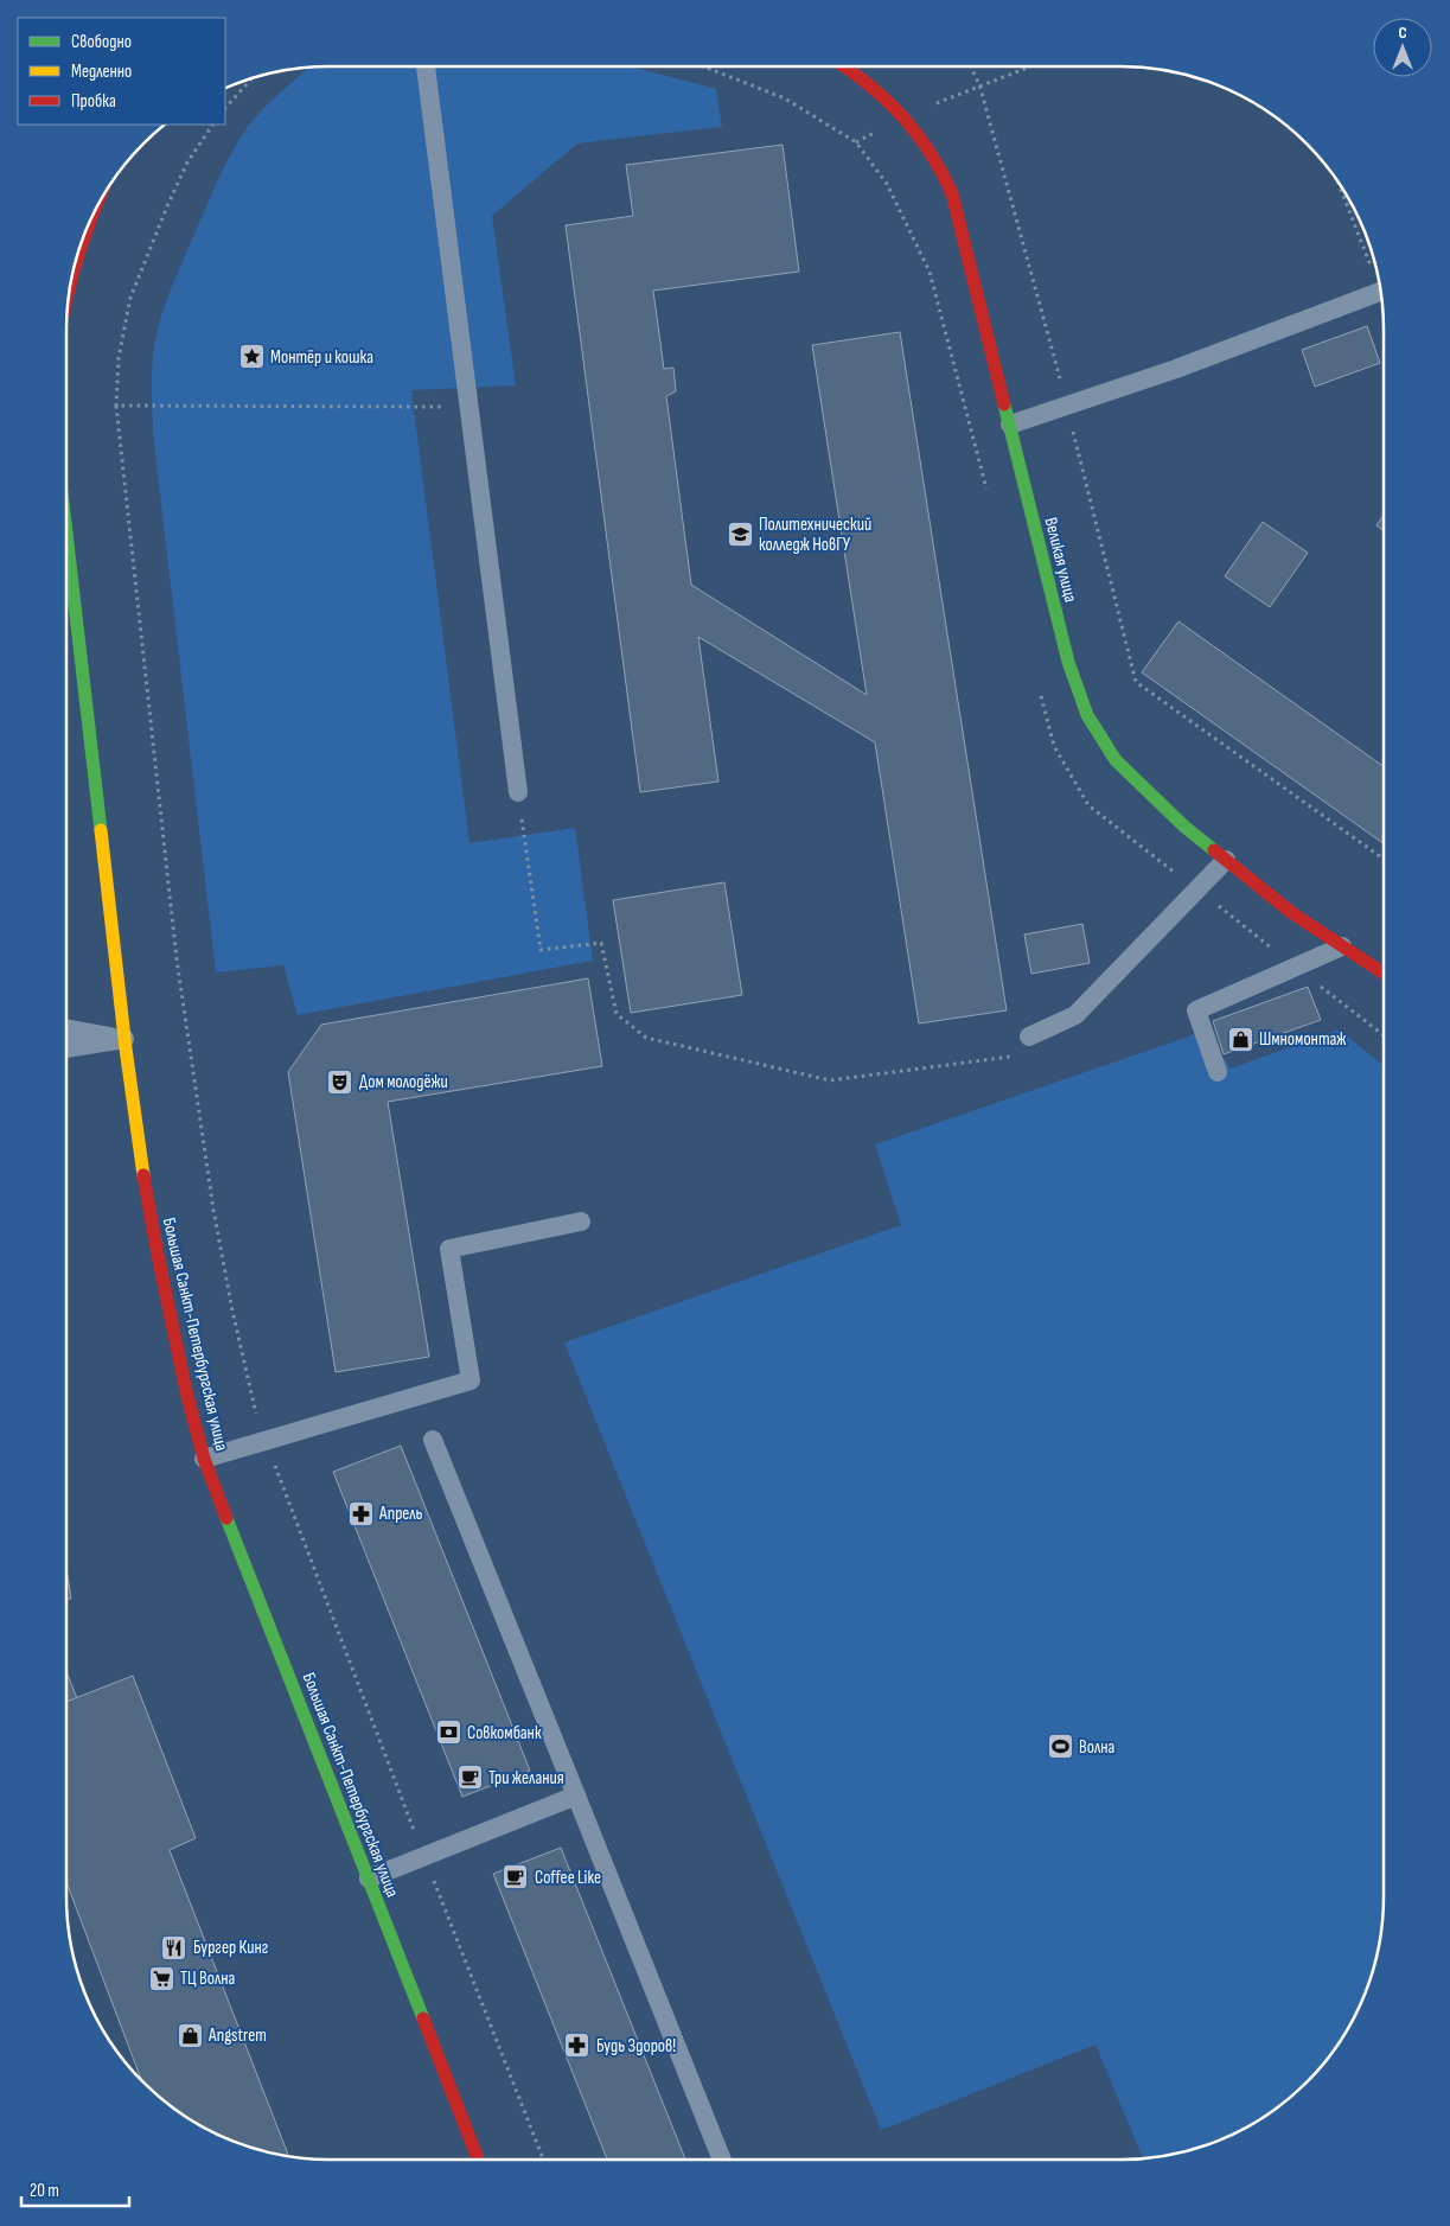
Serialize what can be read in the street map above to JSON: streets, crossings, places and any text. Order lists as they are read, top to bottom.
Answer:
{
  "streets": {
    "main road": ["Великая улица", "Большая Санкт-Петербургская улица"]
  },
  "places": {
    "place": ["Монтёр и кошка"],
    "school or university": ["Политехнический колледж НовГУ"],
    "shop": ["Шмномонтаж", "Angstrem"],
    "theatre": ["Дом молодёжи"],
    "pharmacy": ["Апрель", "Будь Здоров!"],
    "bank": ["Совкомбанк"],
    "sports": ["Волна"],
    "cafe": ["Три желания", "Coffee Like"],
    "restaurant": ["Бургер Кинг"],
    "supermarket": ["ТЦ Волна"]
  },
  "legend": ["Свободно", "Медленно", "Пробка"],
  "scale_bar": "20 m",
  "north": "top"
}
